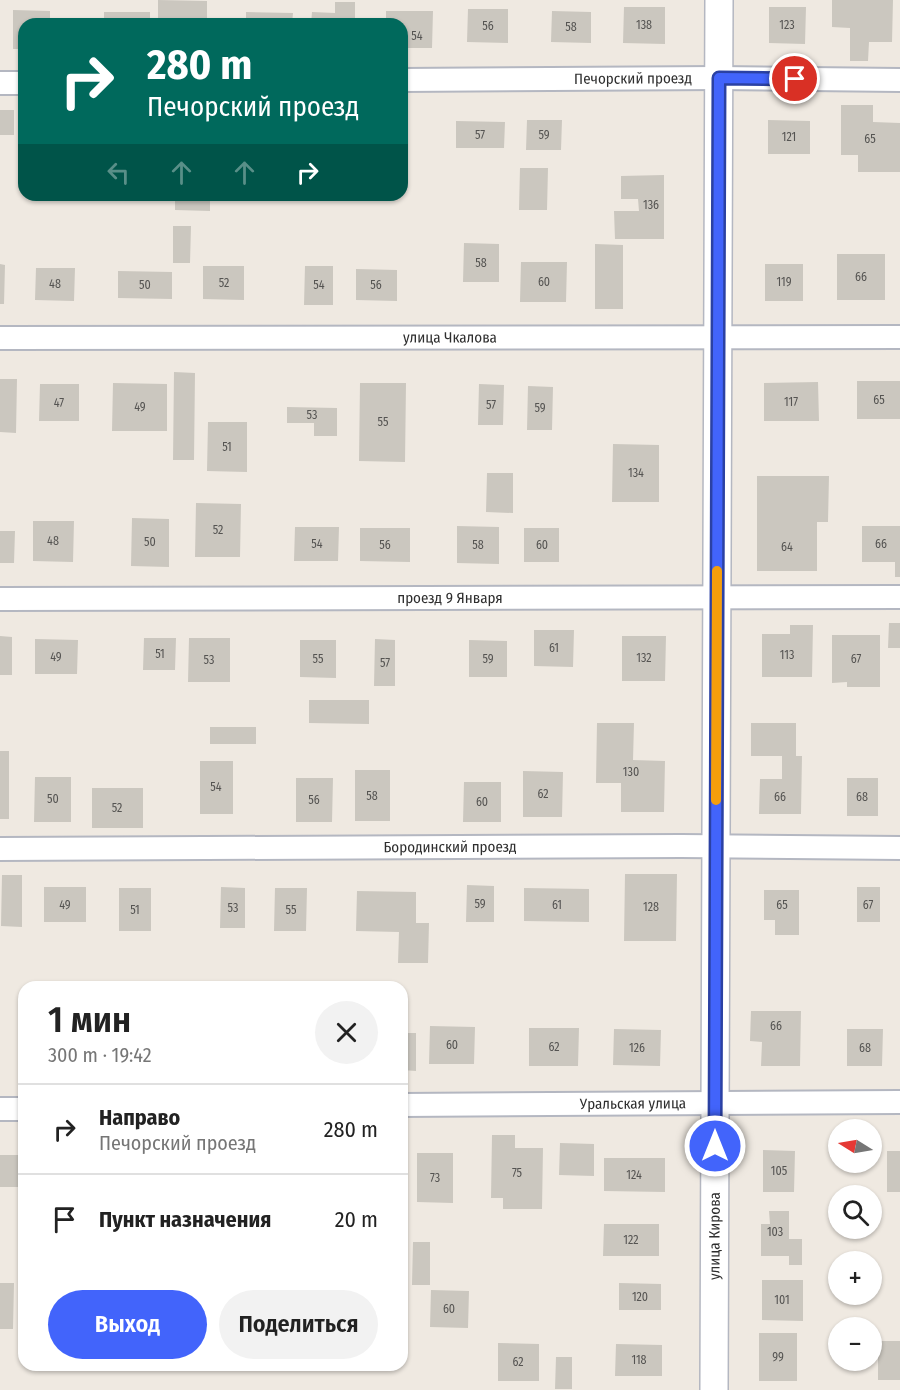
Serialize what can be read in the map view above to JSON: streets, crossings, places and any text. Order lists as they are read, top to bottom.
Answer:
{
  "streets": {
    "street": [
      "Печорский проезд",
      "улица Чкалова",
      "проезд 9 Января",
      "Бородинский проезд",
      "Уральская улица",
      "улица Кирова"
    ]
  },
  "crossings": [
    ["Печорский проезд", "улица Кирова"],
    ["улица Чкалова", "улица Кирова"],
    ["проезд 9 Января", "улица Кирова"],
    ["Бородинский проезд", "улица Кирова"],
    ["Уральская улица", "улица Кирова"]
  ],
  "house_numbers": [
    "138",
    "123",
    "56",
    "58",
    "54",
    "57",
    "59",
    "121",
    "65",
    "136",
    "58",
    "66",
    "60",
    "119",
    "52",
    "48",
    "50",
    "54",
    "56",
    "65",
    "117",
    "47",
    "57",
    "49",
    "59",
    "53",
    "55",
    "51",
    "134",
    "52",
    "48",
    "50",
    "54",
    "66",
    "56",
    "58",
    "60",
    "64",
    "61",
    "51",
    "113",
    "49",
    "132",
    "55",
    "59",
    "67",
    "53",
    "57",
    "130",
    "54",
    "62",
    "58",
    "66",
    "68",
    "50",
    "56",
    "60",
    "52",
    "59",
    "49",
    "61",
    "65",
    "67",
    "128",
    "53",
    "51",
    "55",
    "66",
    "60",
    "62",
    "126",
    "68",
    "105",
    "75",
    "124",
    "73",
    "103",
    "122",
    "120",
    "101",
    "60",
    "99",
    "118",
    "62"
  ],
  "north": "left",
  "page": {
    "turn": ["280 m", "Печорский проезд"],
    "heading": ["1 мин", "300 m · 19:42"],
    "list": [
      {
        "name": "Направо",
        "note": "Печорский проезд",
        "value": "280 m"
      },
      {
        "name": "Пункт назначения",
        "value": "20 m"
      }
    ],
    "map_buttons": ["+", "−"],
    "buttons": ["Выход", "Поделиться"]
  }
}
